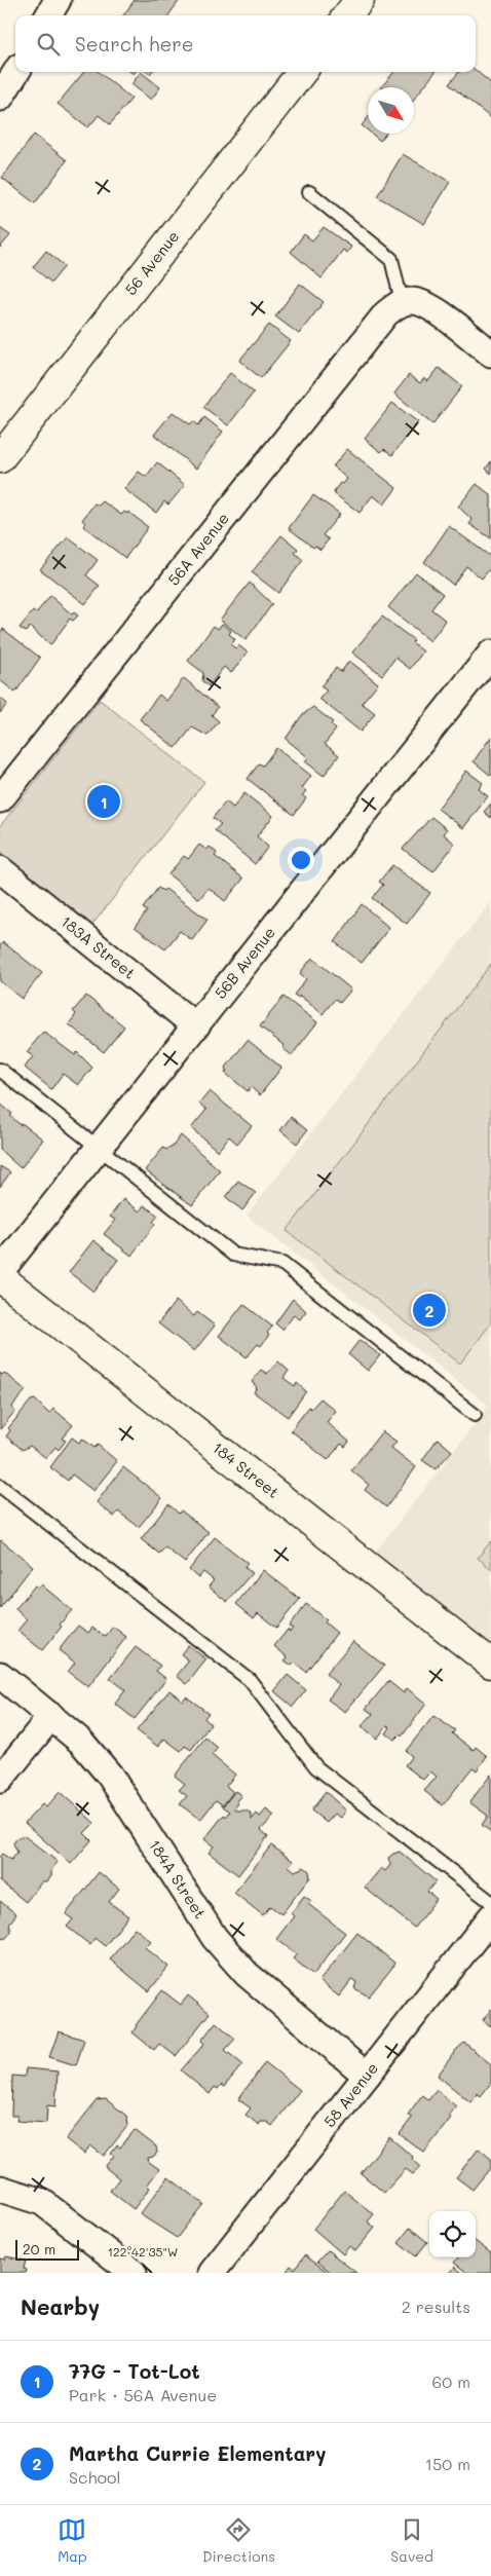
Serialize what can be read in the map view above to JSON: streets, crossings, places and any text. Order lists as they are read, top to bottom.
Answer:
{
  "streets": {
    "main road": ["56 Avenue", "184 Street"],
    "street": [
      "56A Avenue",
      "183A Street",
      "56B Avenue",
      "184A Street",
      "58 Avenue"
    ]
  },
  "crossings": [
    ["183A Street", "56B Avenue"],
    ["184A Street", "58 Avenue"]
  ],
  "scale_bar": "20 m",
  "north": "bottom right",
  "page": {
    "search": "Search here",
    "pins": ["1", "2"],
    "scale": "20 m",
    "heading": ["Nearby", "2 results"],
    "list": [
      {
        "mark": "1",
        "name": "77G - Tot-Lot",
        "note": "Park · 56A Avenue",
        "value": "60 m"
      },
      {
        "mark": "2",
        "name": "Martha Currie Elementary",
        "note": "School",
        "value": "150 m"
      }
    ],
    "nav": ["Map", "Directions", "Saved"]
  },
  "coordinates": ["122°42'35\"W"]
}
